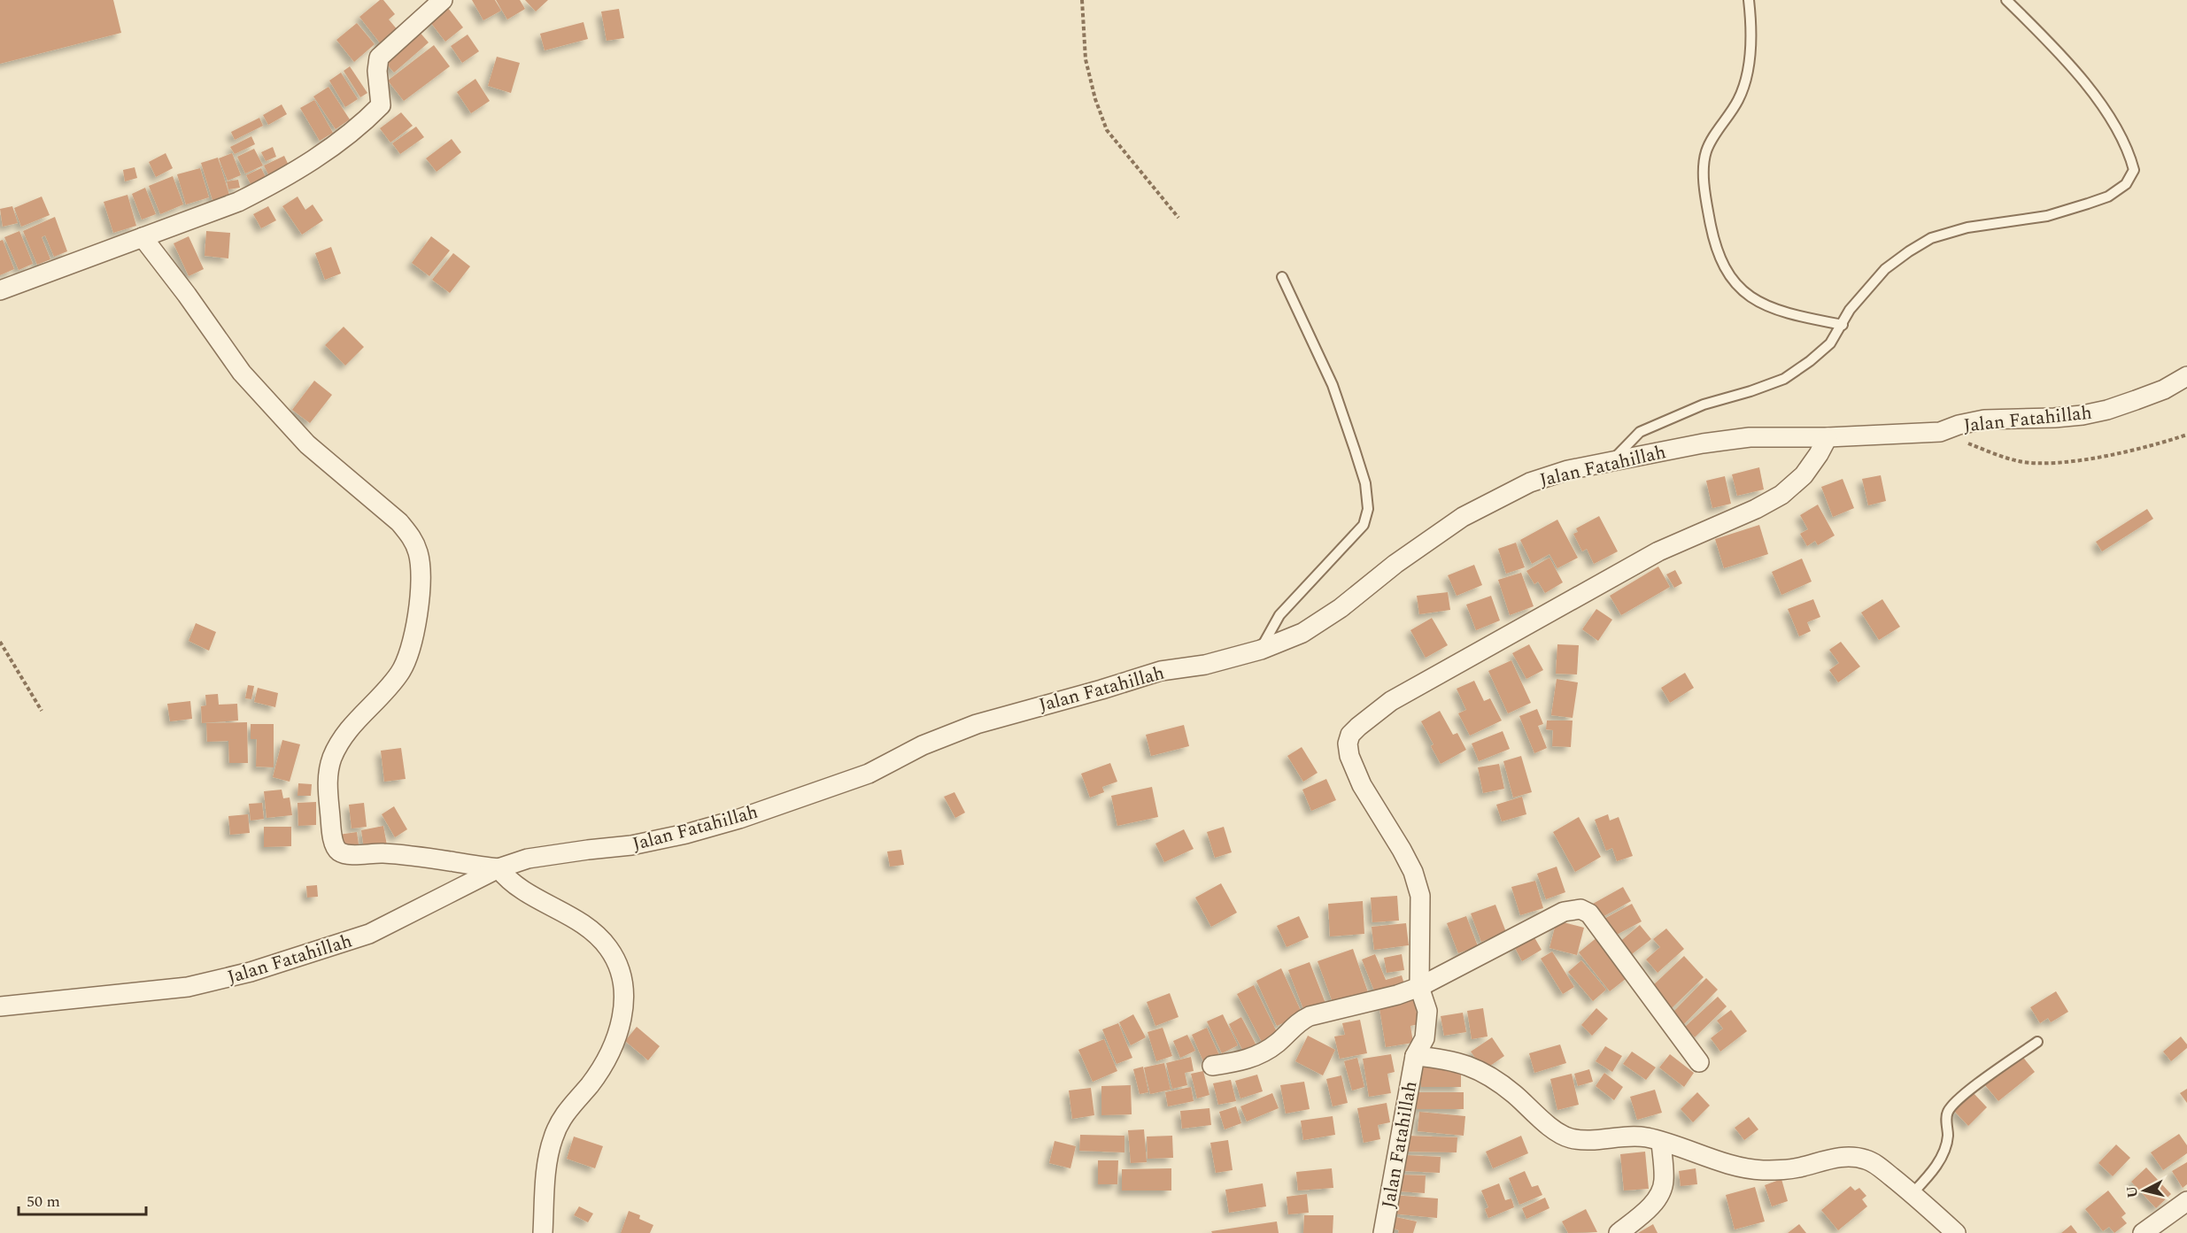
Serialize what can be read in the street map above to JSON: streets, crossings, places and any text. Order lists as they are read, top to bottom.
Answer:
{
  "streets": {
    "street": ["Jalan Fatahillah"]
  },
  "scale_bar": "50 m",
  "north": "left"
}
